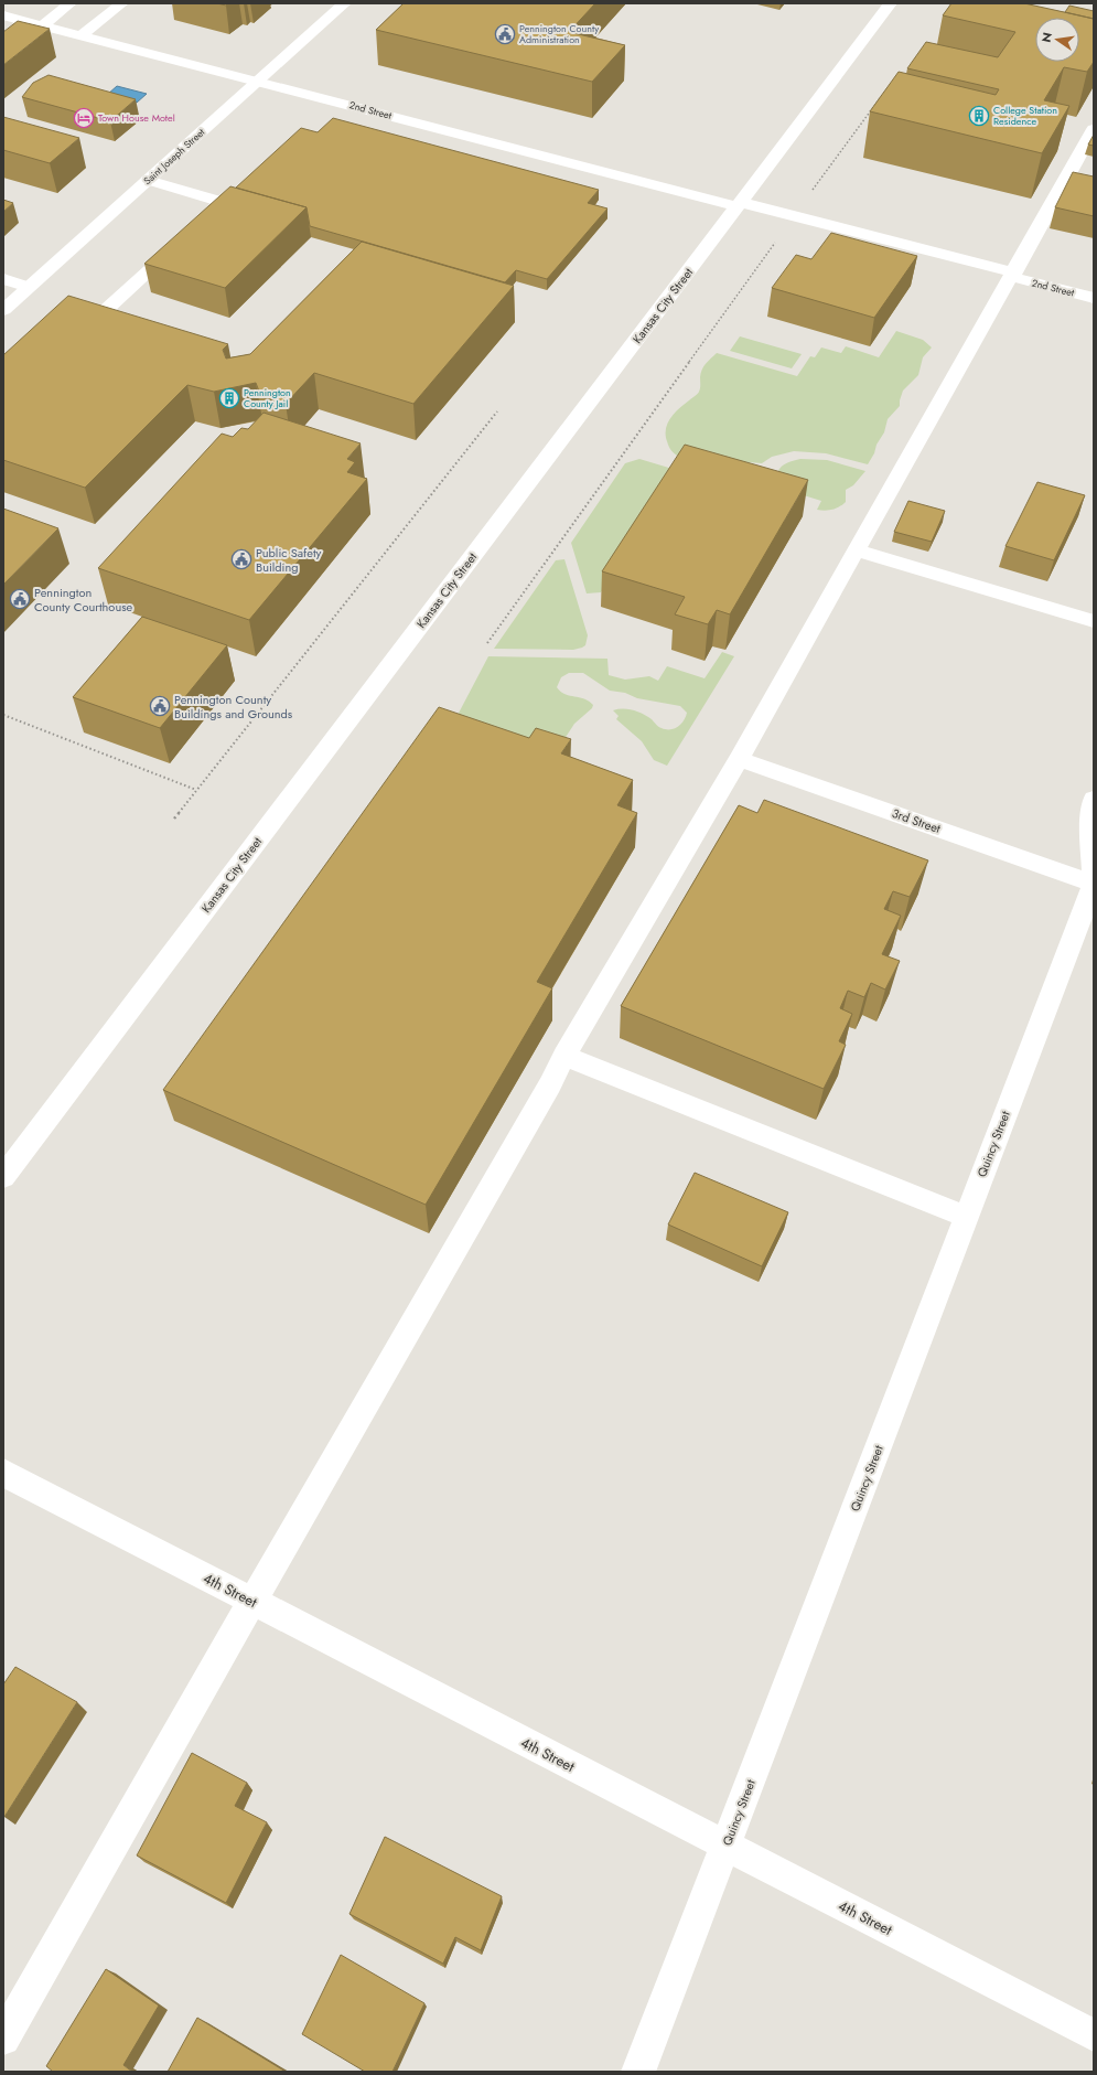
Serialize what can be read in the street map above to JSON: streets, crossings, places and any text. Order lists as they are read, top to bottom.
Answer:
{
  "streets": {
    "street": [
      "2nd Street",
      "Saint Joseph Street",
      "Kansas City Street",
      "3rd Street",
      "Quincy Street",
      "4th Street"
    ]
  },
  "crossings": [
    ["2nd Street", "Saint Joseph Street"],
    ["2nd Street", "Kansas City Street"],
    ["3rd Street", "Quincy Street"],
    ["Quincy Street", "4th Street"]
  ],
  "places": {
    "public building": [
      "Pennington County Administration",
      "Public Safety Building",
      "Pennington County Courthouse",
      "Pennington County Buildings and Grounds"
    ],
    "building": ["College Station Residence", "Pennington County Jail"],
    "hotel": ["Town House Motel"]
  },
  "north": "left"
}
